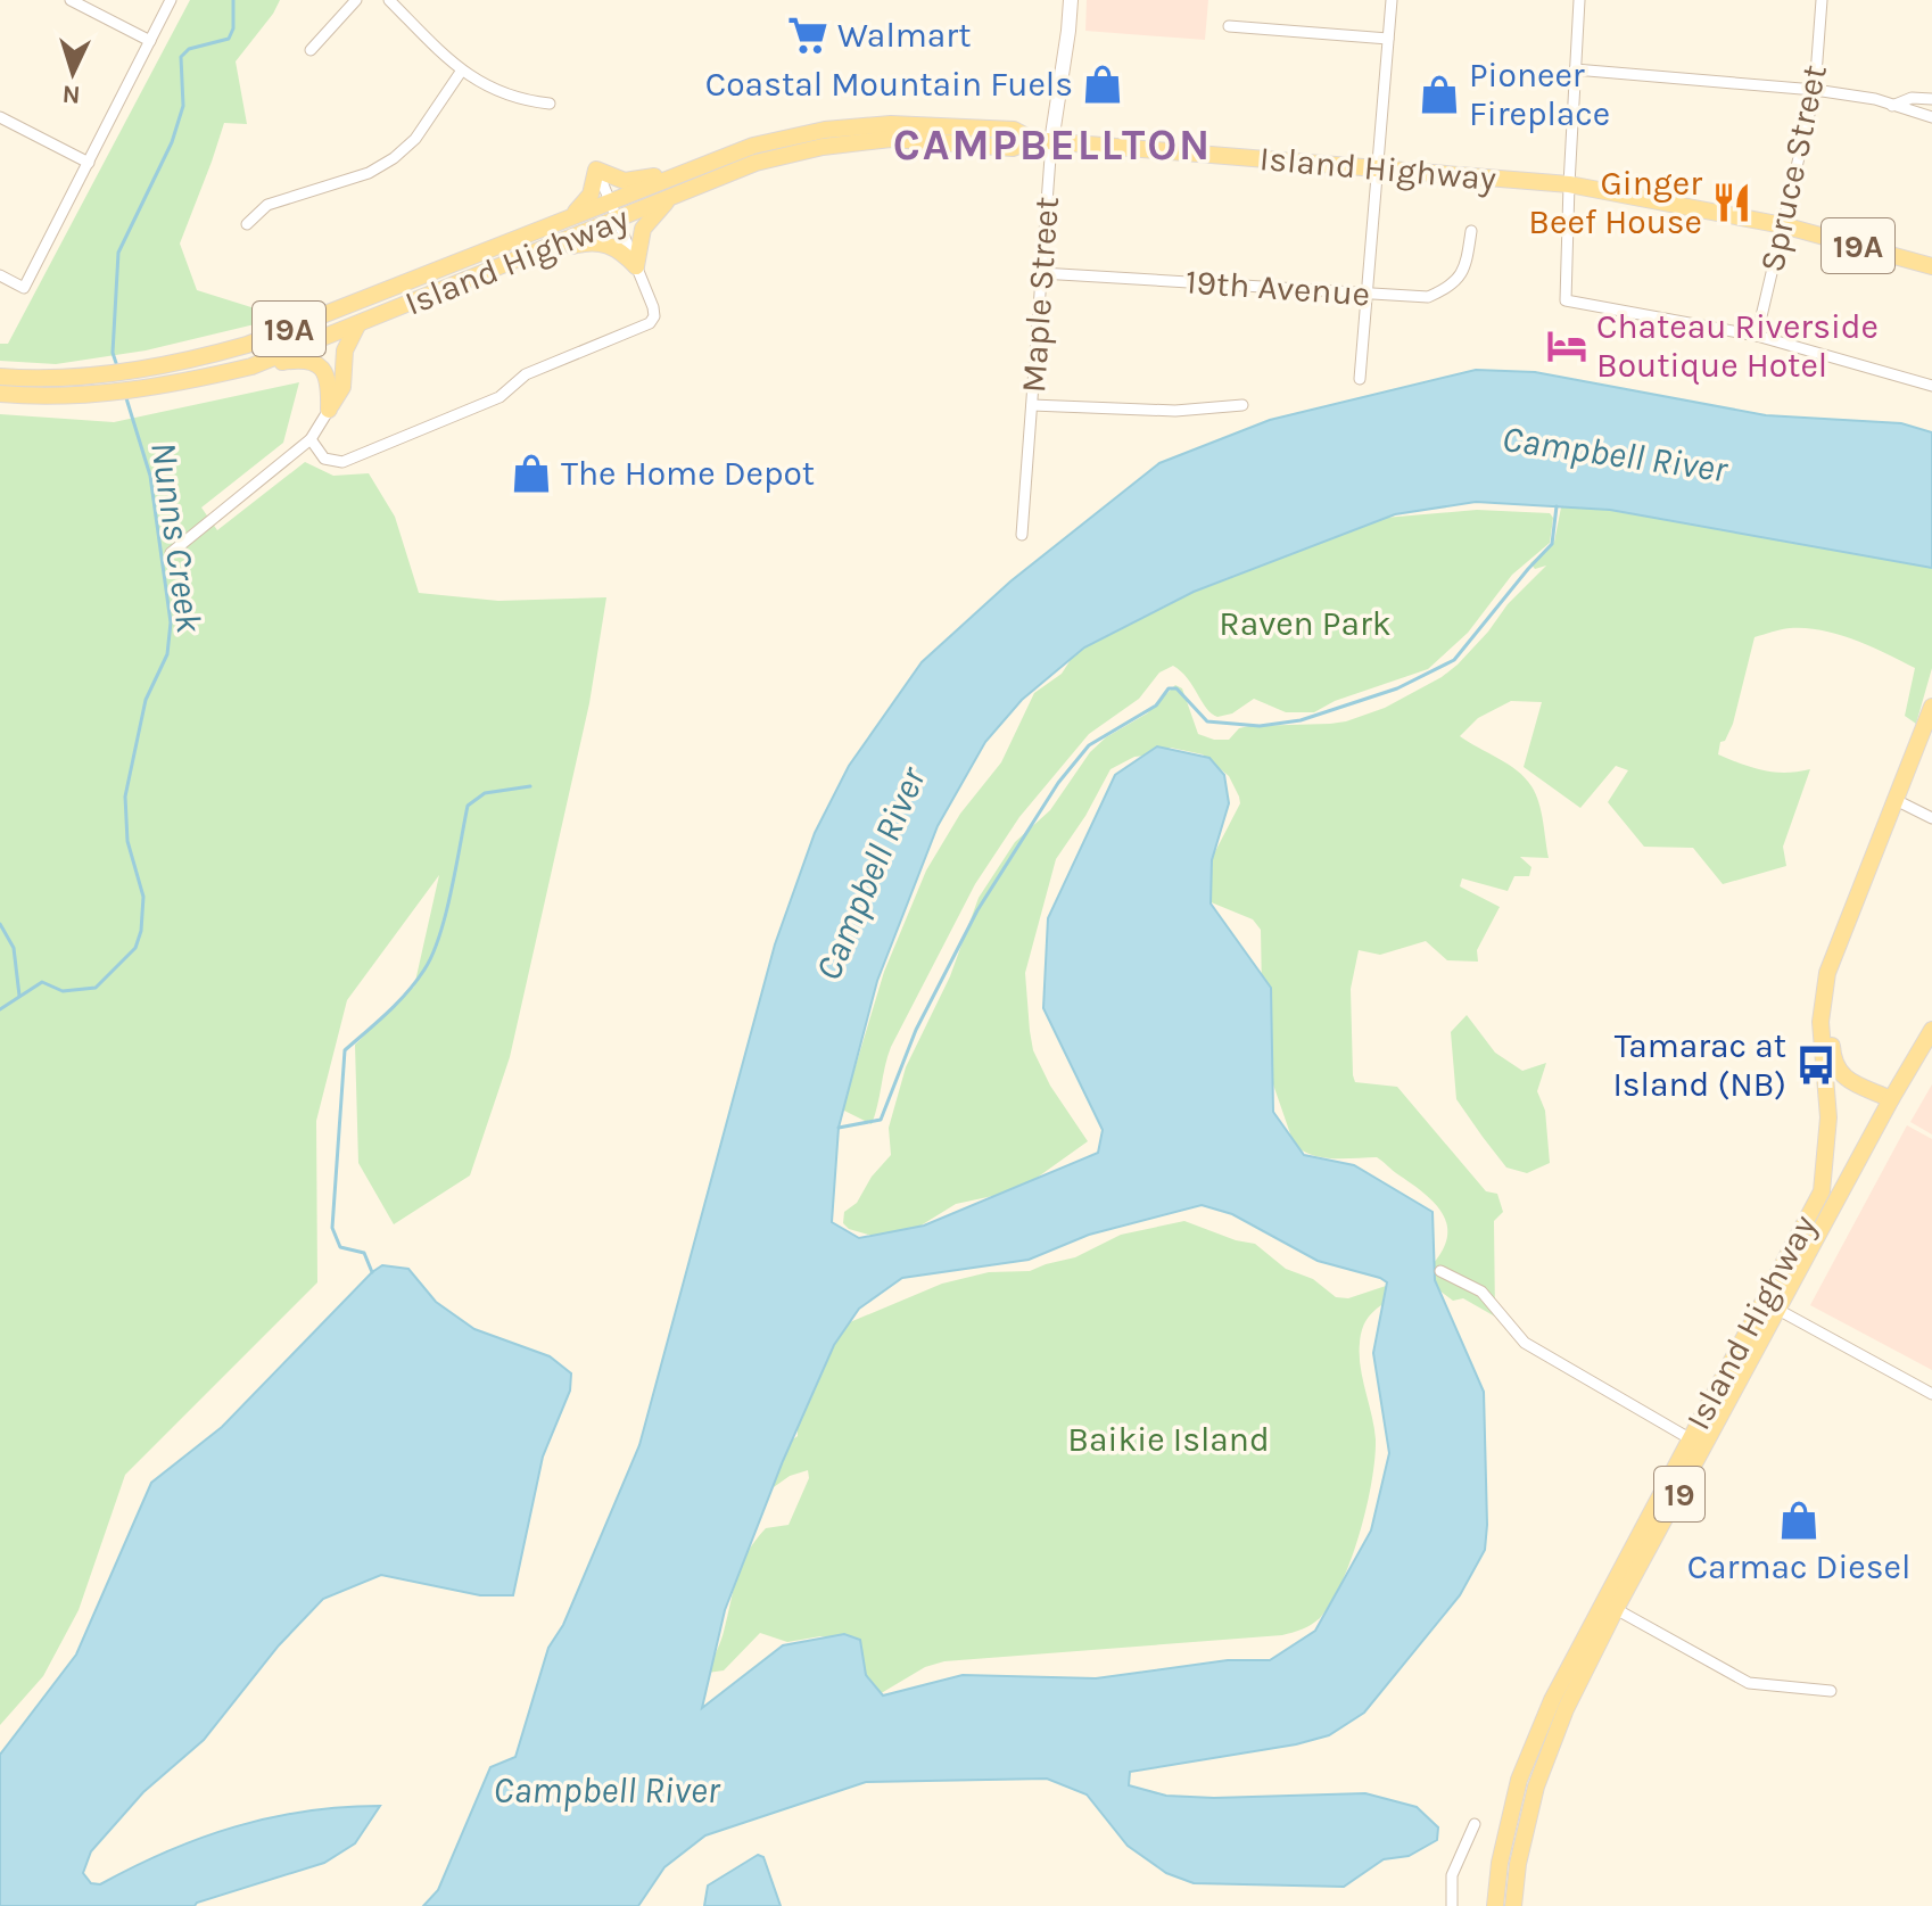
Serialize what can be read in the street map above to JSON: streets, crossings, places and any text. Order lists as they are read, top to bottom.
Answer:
{
  "streets": {
    "main road": ["Island Highway", "19A", "19"],
    "street": ["Spruce Street", "19th Avenue", "Maple Street"]
  },
  "crossings": [
    ["Island Highway", "Spruce Street"],
    ["Island Highway", "Maple Street"],
    ["Island Highway", "19"],
    ["19th Avenue", "Maple Street"]
  ],
  "districts": ["CAMPBELLTON"],
  "water": ["Campbell River", "Nunns Creek"],
  "parks": ["Raven Park", "Baikie Island"],
  "places": {
    "supermarket": ["Walmart"],
    "shop": [
      "Coastal Mountain Fuels",
      "Pioneer Fireplace",
      "The Home Depot",
      "Carmac Diesel"
    ],
    "restaurant": ["Ginger Beef House"],
    "hotel": ["Chateau Riverside Boutique Hotel"],
    "bus stop": ["Tamarac at Island (NB)"]
  },
  "north": "bottom"
}
